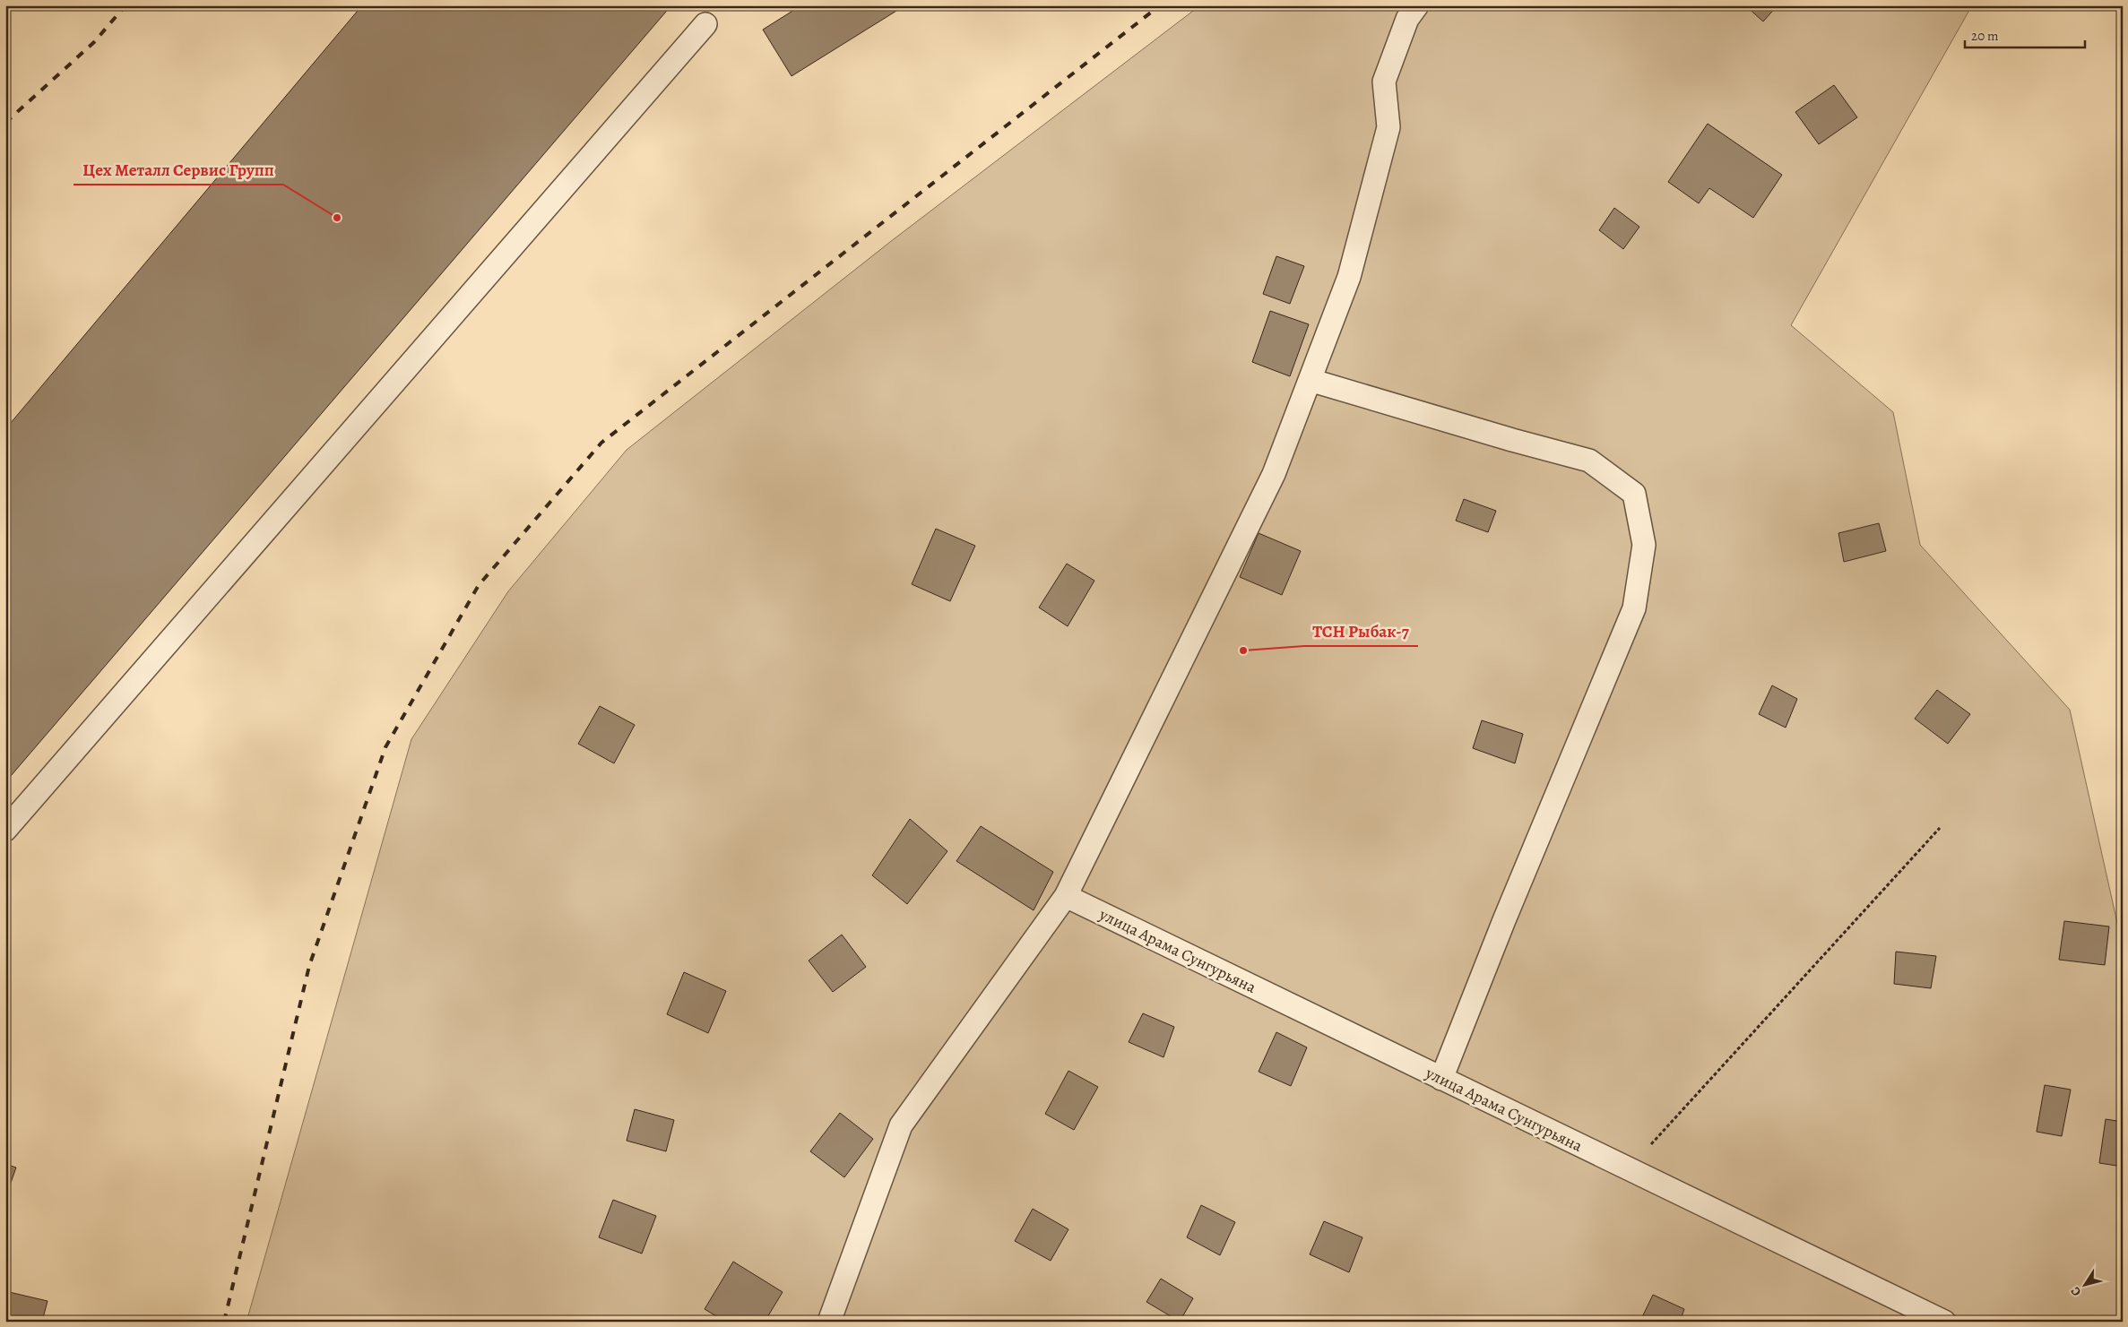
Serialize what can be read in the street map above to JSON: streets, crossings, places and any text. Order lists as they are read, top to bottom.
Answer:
{
  "streets": {
    "lane": ["улица Арама Сунгурьяна"]
  },
  "places": ["Цех Металл Сервис Групп", "ТСН Рыбак-7"],
  "scale_bar": "20 m",
  "north": "bottom left"
}
